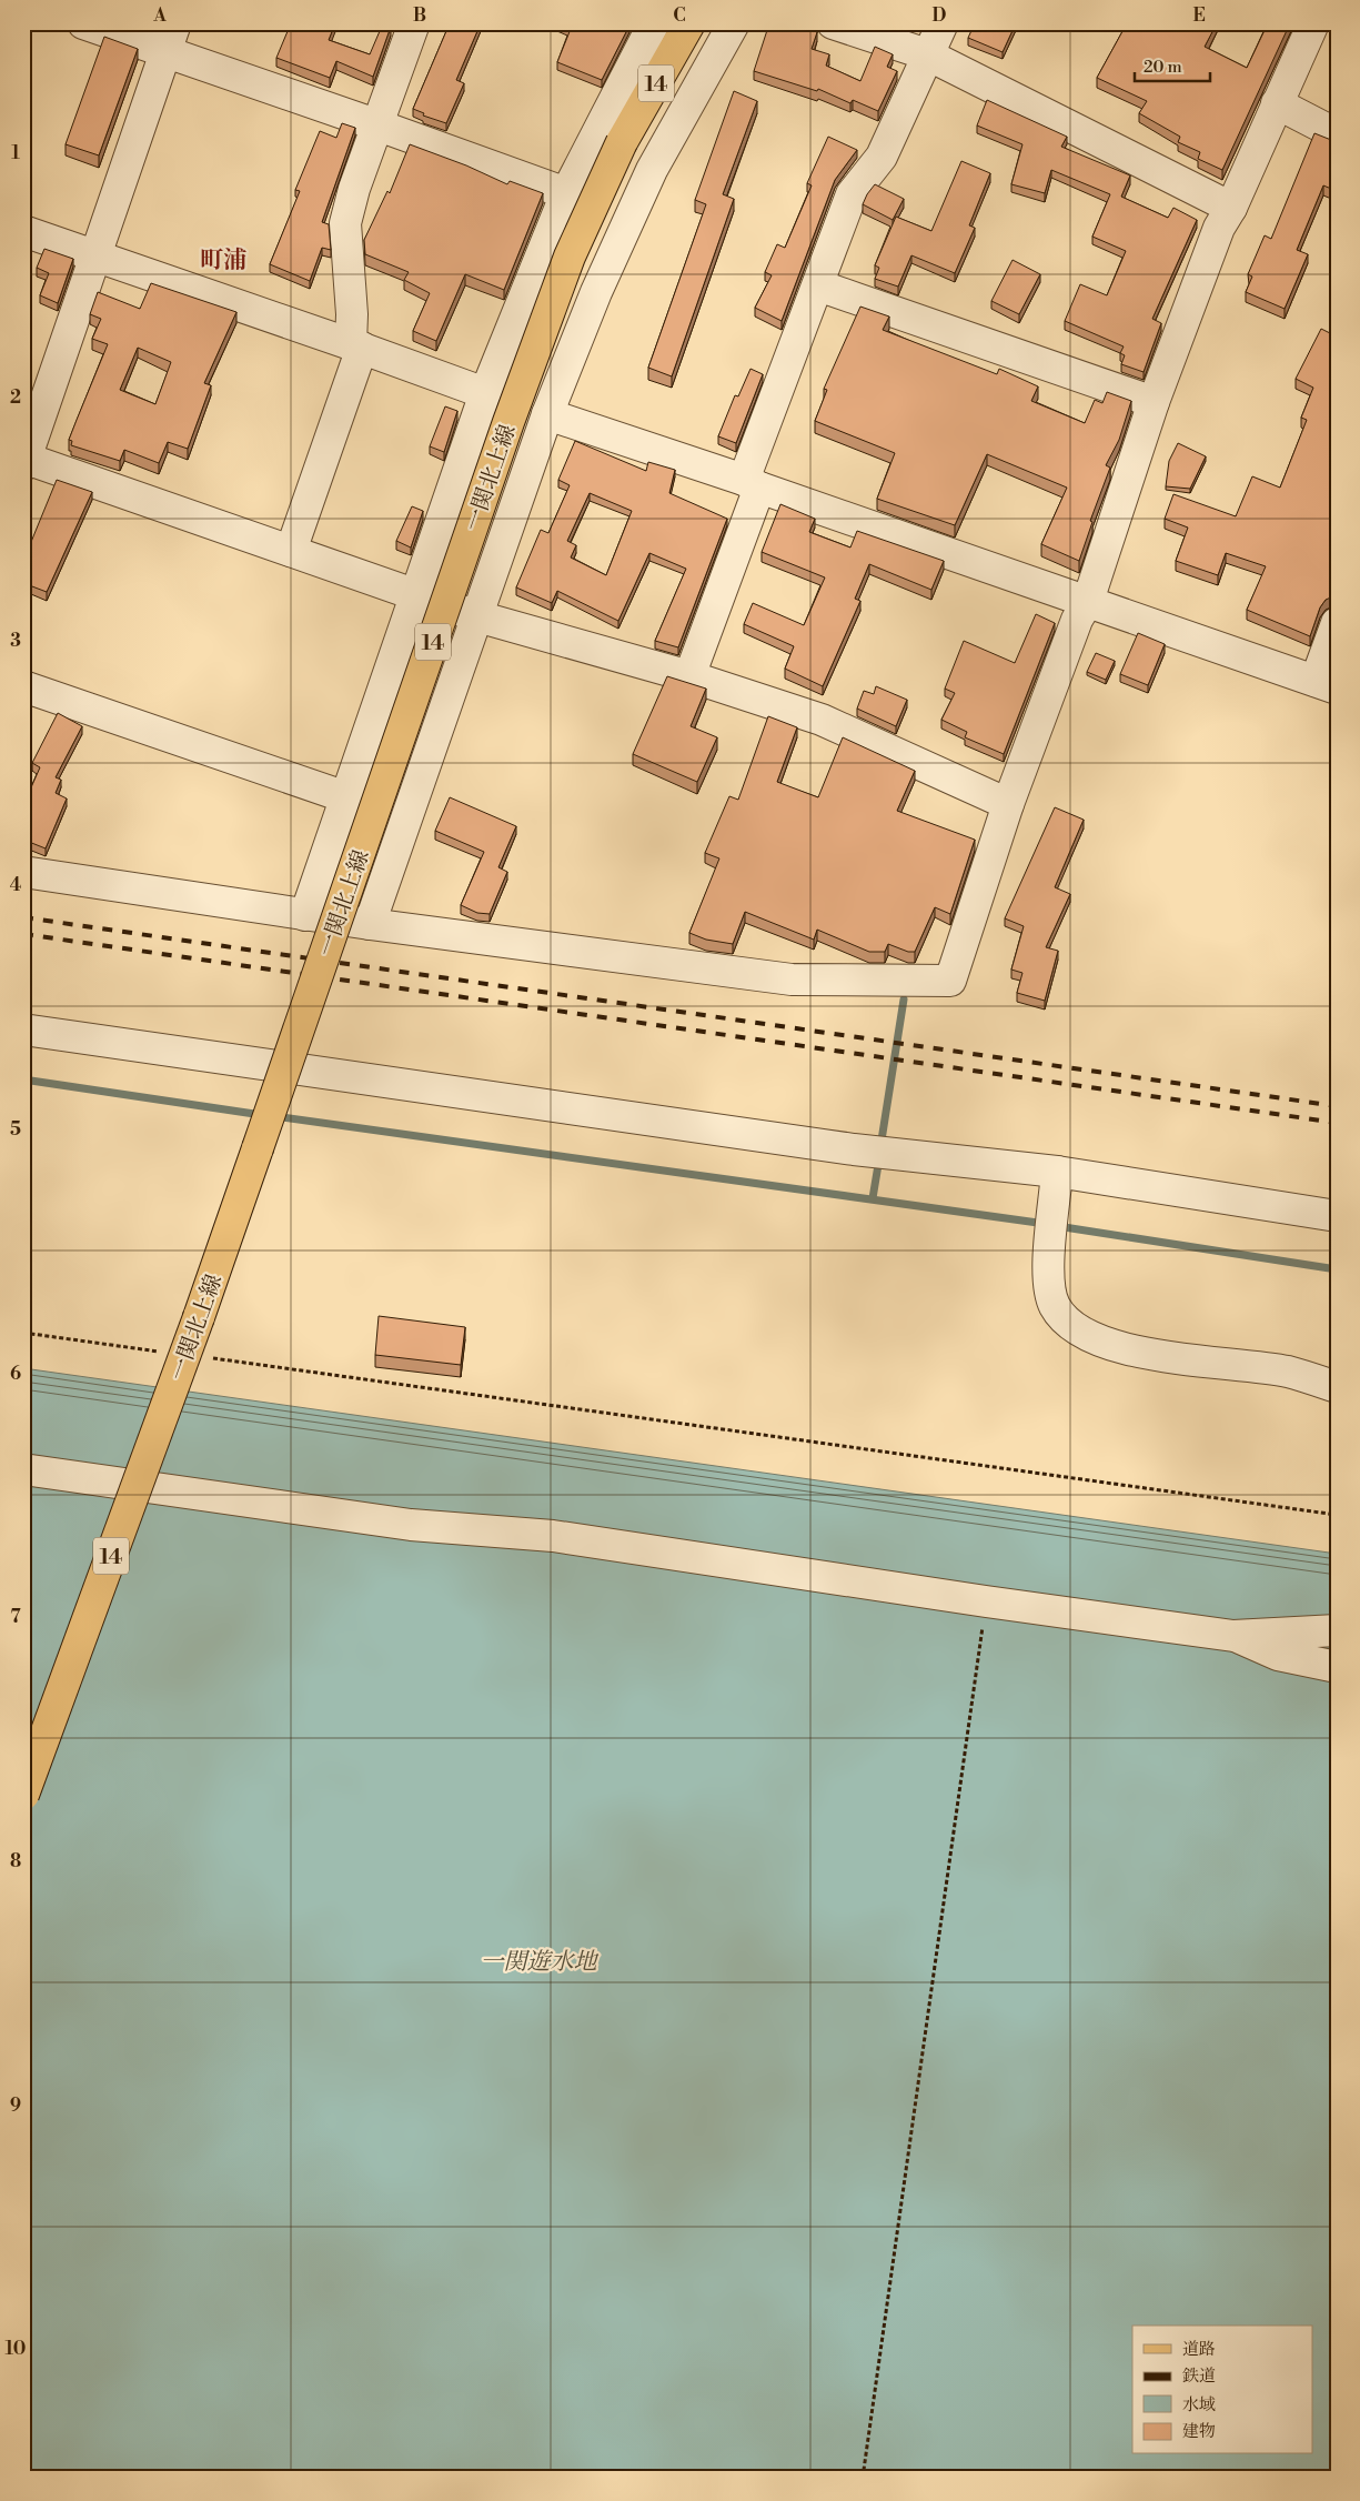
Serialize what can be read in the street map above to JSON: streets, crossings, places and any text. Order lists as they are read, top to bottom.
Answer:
{
  "streets": {
    "main road": ["14", "一関北上線"]
  },
  "districts": ["町浦"],
  "water": ["一関遊水地"],
  "legend": [
    "道路",
    "鉄道",
    "水域",
    "建物"
  ],
  "scale_bar": "20 m",
  "grid": {
    "columns": [
      "A",
      "B",
      "C",
      "D",
      "E"
    ],
    "rows": [
      "1",
      "2",
      "3",
      "4",
      "5",
      "6",
      "7",
      "8",
      "9",
      "10"
    ]
  }
}
